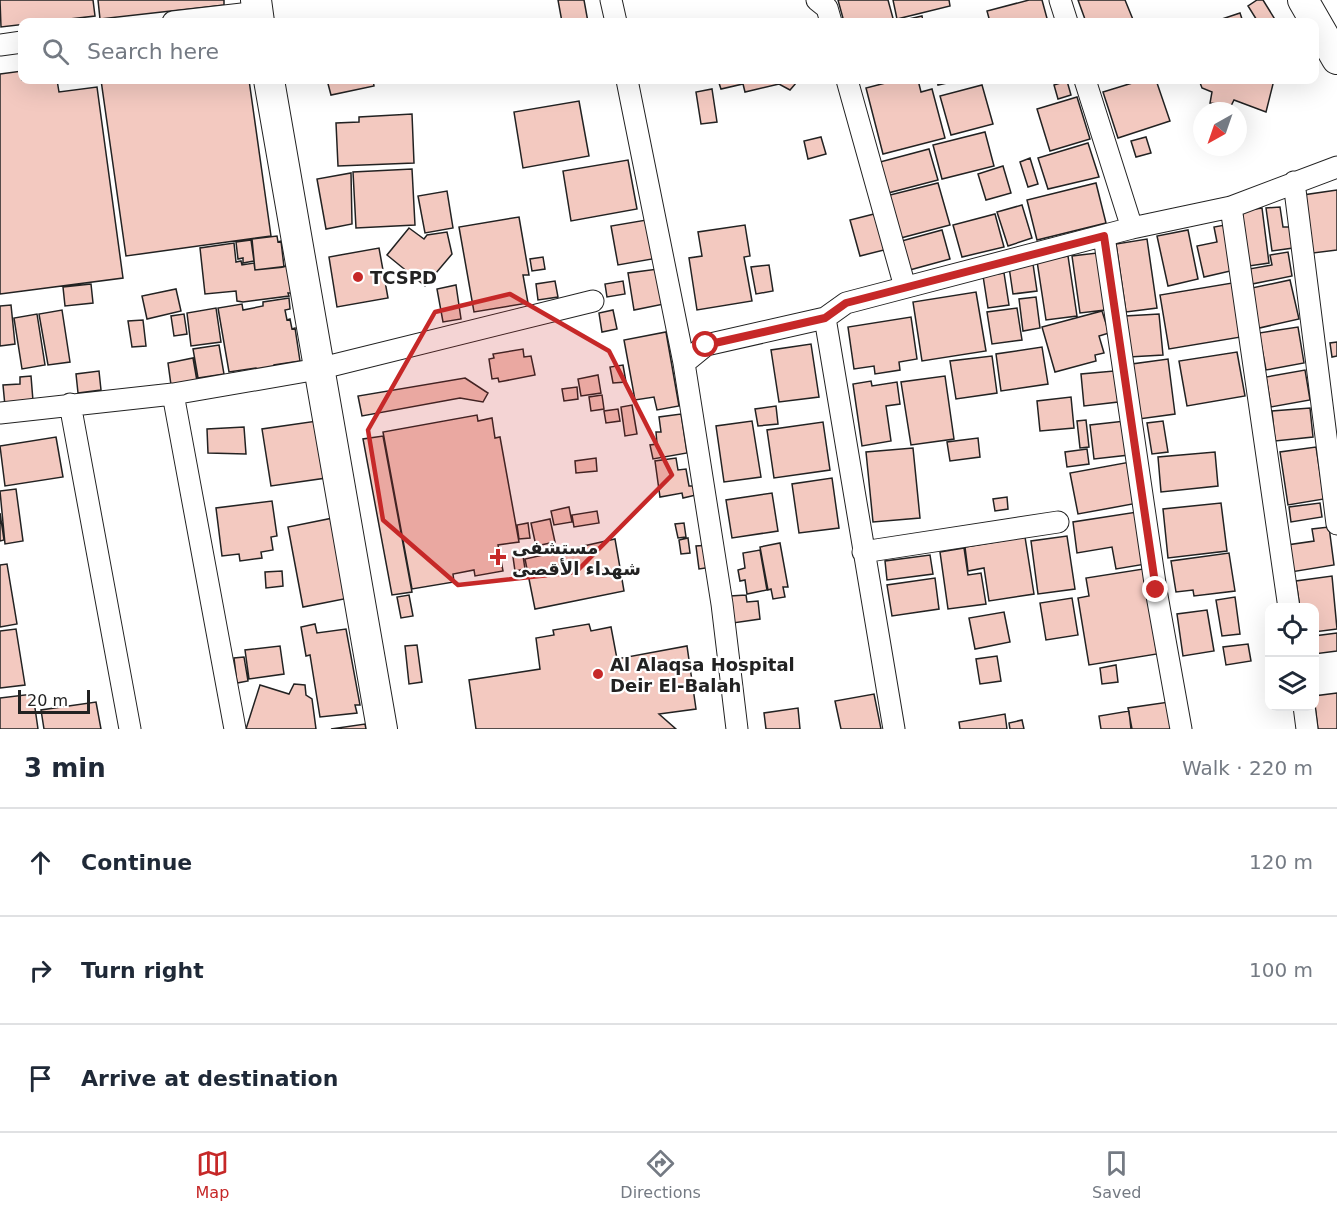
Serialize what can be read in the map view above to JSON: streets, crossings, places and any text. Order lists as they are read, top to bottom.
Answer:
{
  "places": {
    "other": ["TCSPD", "Al Alaqsa Hospital Deir El-Balah"],
    "health": ["مستشفى شهداء الأقصى"]
  },
  "scale_bar": "20 m",
  "north": "bottom left",
  "page": {
    "search": "Search here",
    "scale": "20 m",
    "heading": ["3 min", "Walk · 220 m"],
    "list": [
      ["Continue", "120 m"],
      ["Turn right", "100 m"],
      "Arrive at destination"
    ],
    "nav": ["Map", "Directions", "Saved"]
  }
}
